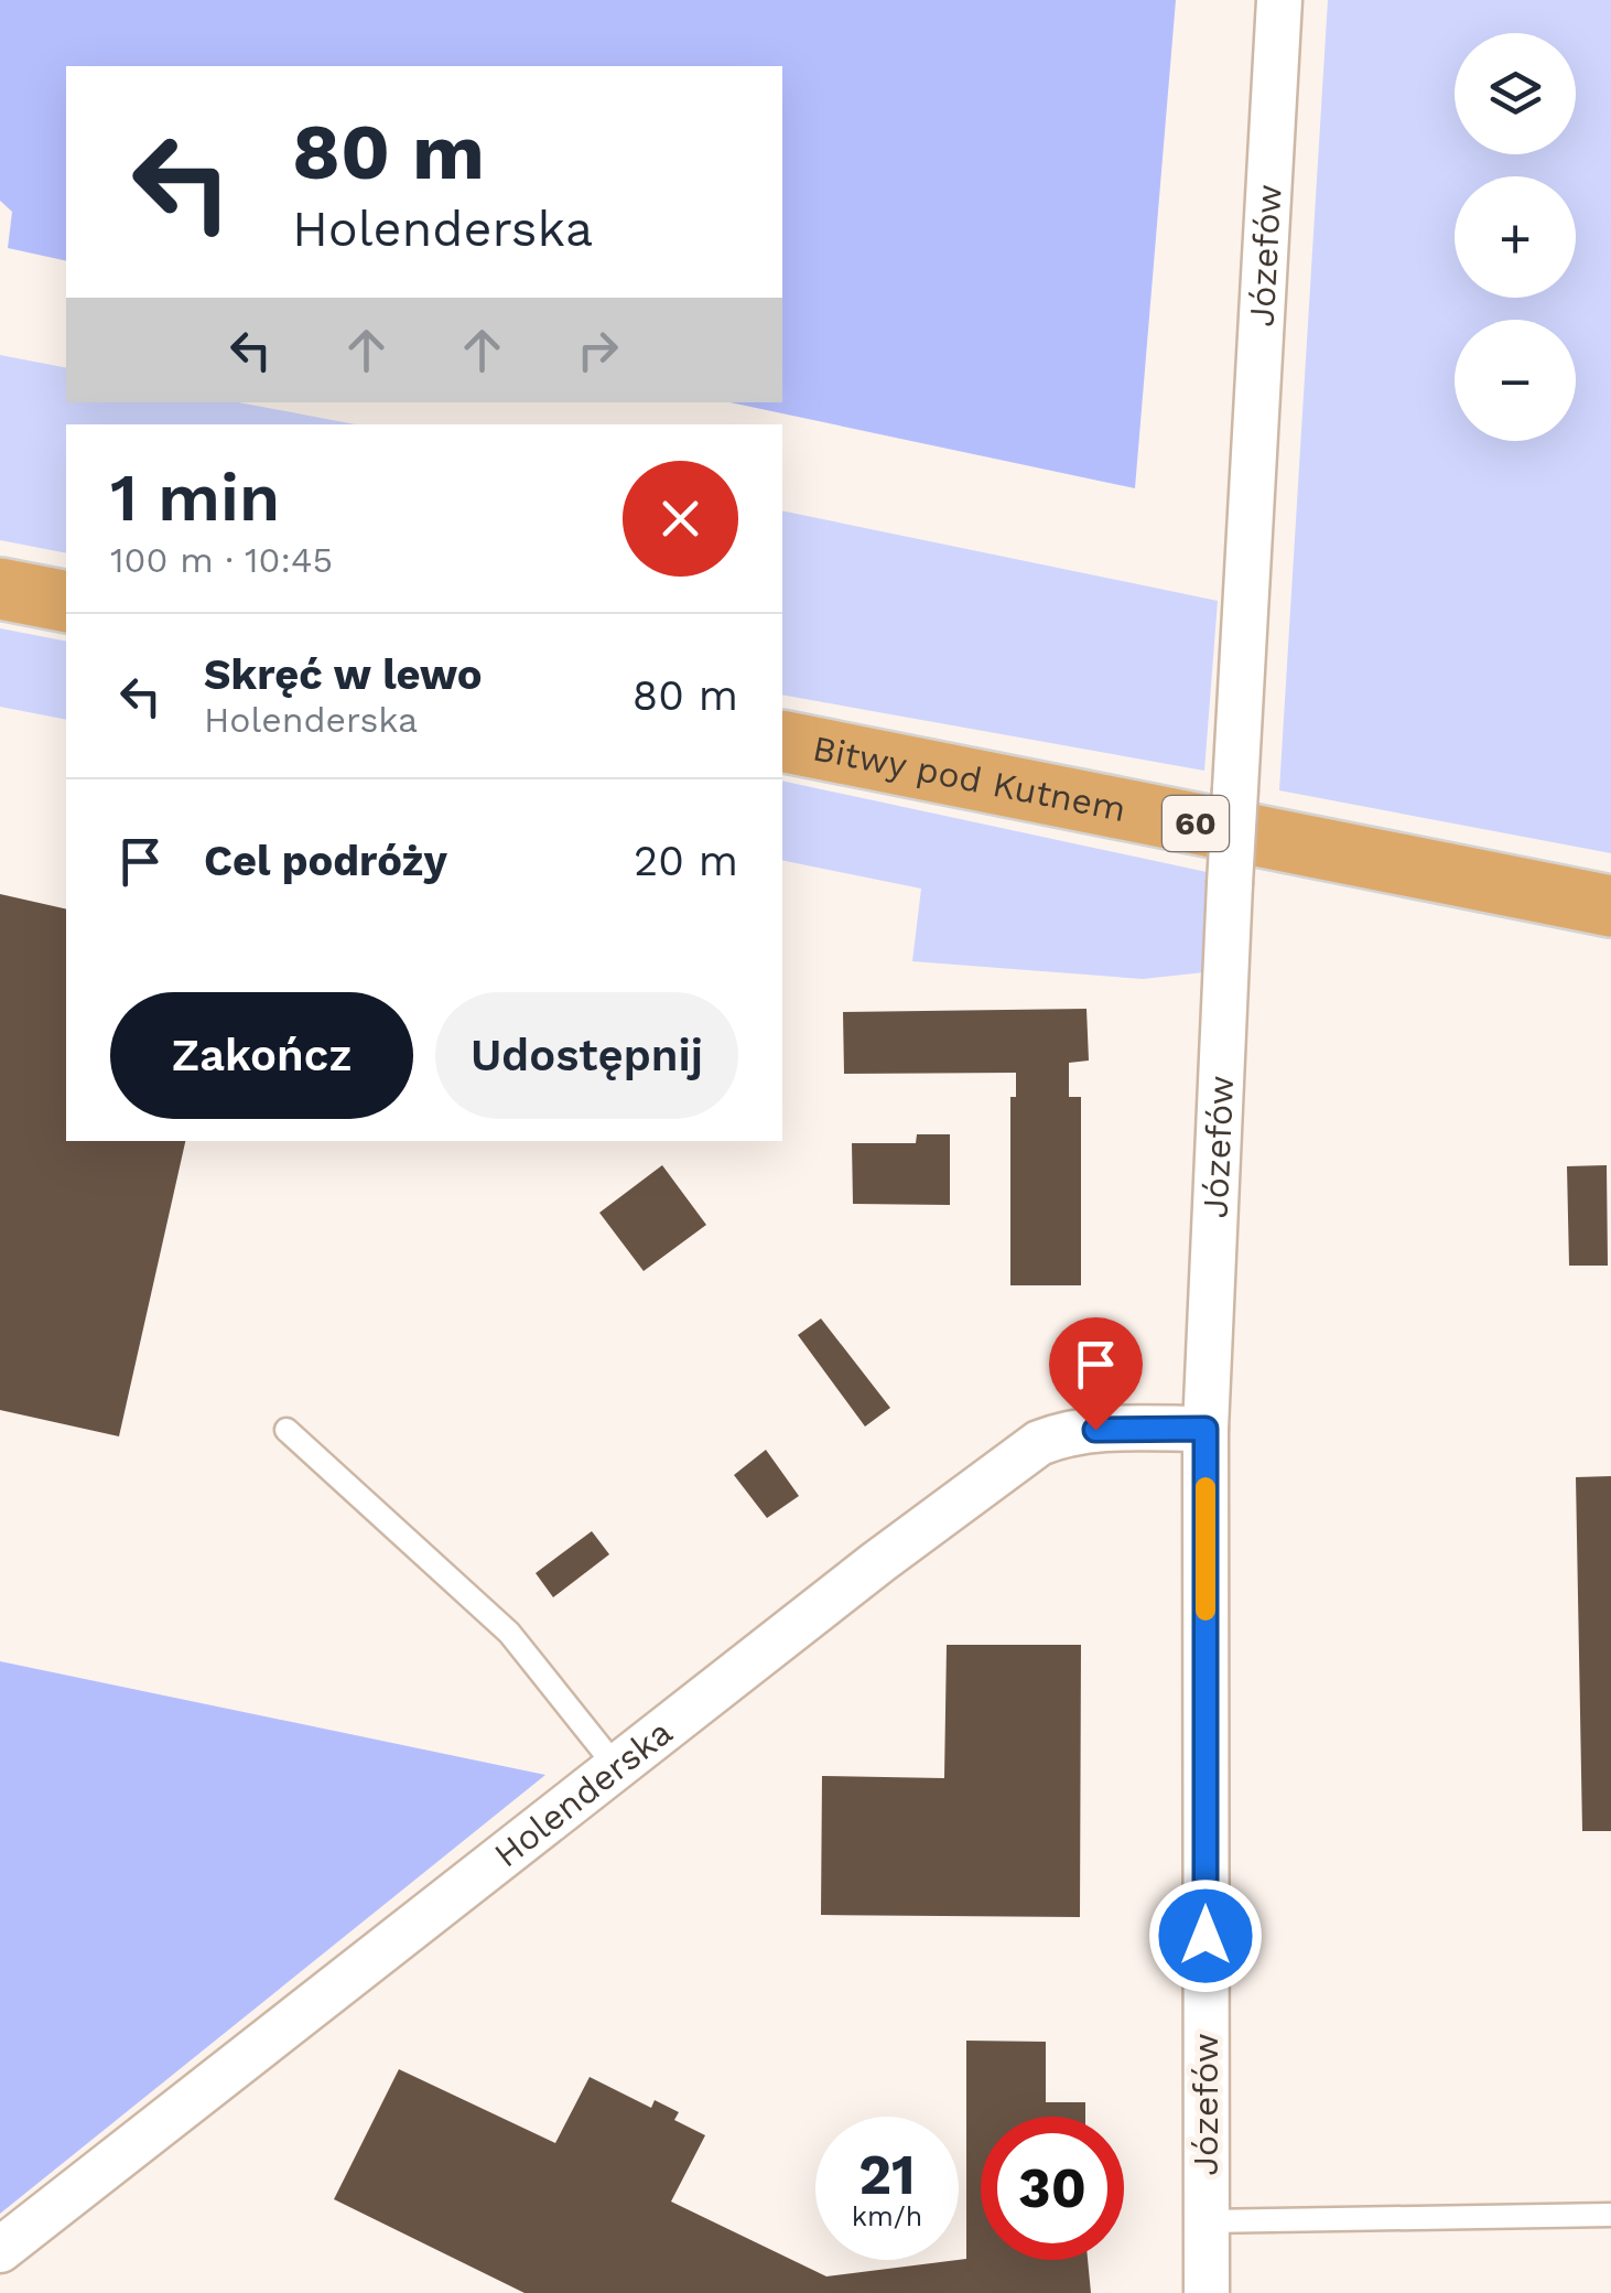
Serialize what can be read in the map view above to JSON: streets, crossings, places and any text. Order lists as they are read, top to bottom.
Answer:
{
  "streets": {
    "main road": ["Bitwy pod Kutnem", "60"],
    "street": ["Józefów", "Holenderska"]
  },
  "crossings": [
    ["Józefów", "Holenderska"]
  ],
  "page": {
    "map_buttons": ["+", "−"],
    "turn": ["80 m", "Holenderska"],
    "heading": ["1 min", "100 m · 10:45"],
    "list": [
      {
        "name": "Skręć w lewo",
        "note": "Holenderska",
        "value": "80 m"
      },
      {
        "name": "Cel podróży",
        "value": "20 m"
      }
    ],
    "buttons": ["Zakończ", "Udostępnij"],
    "speed": "21 km/h",
    "limit": "30"
  }
}
